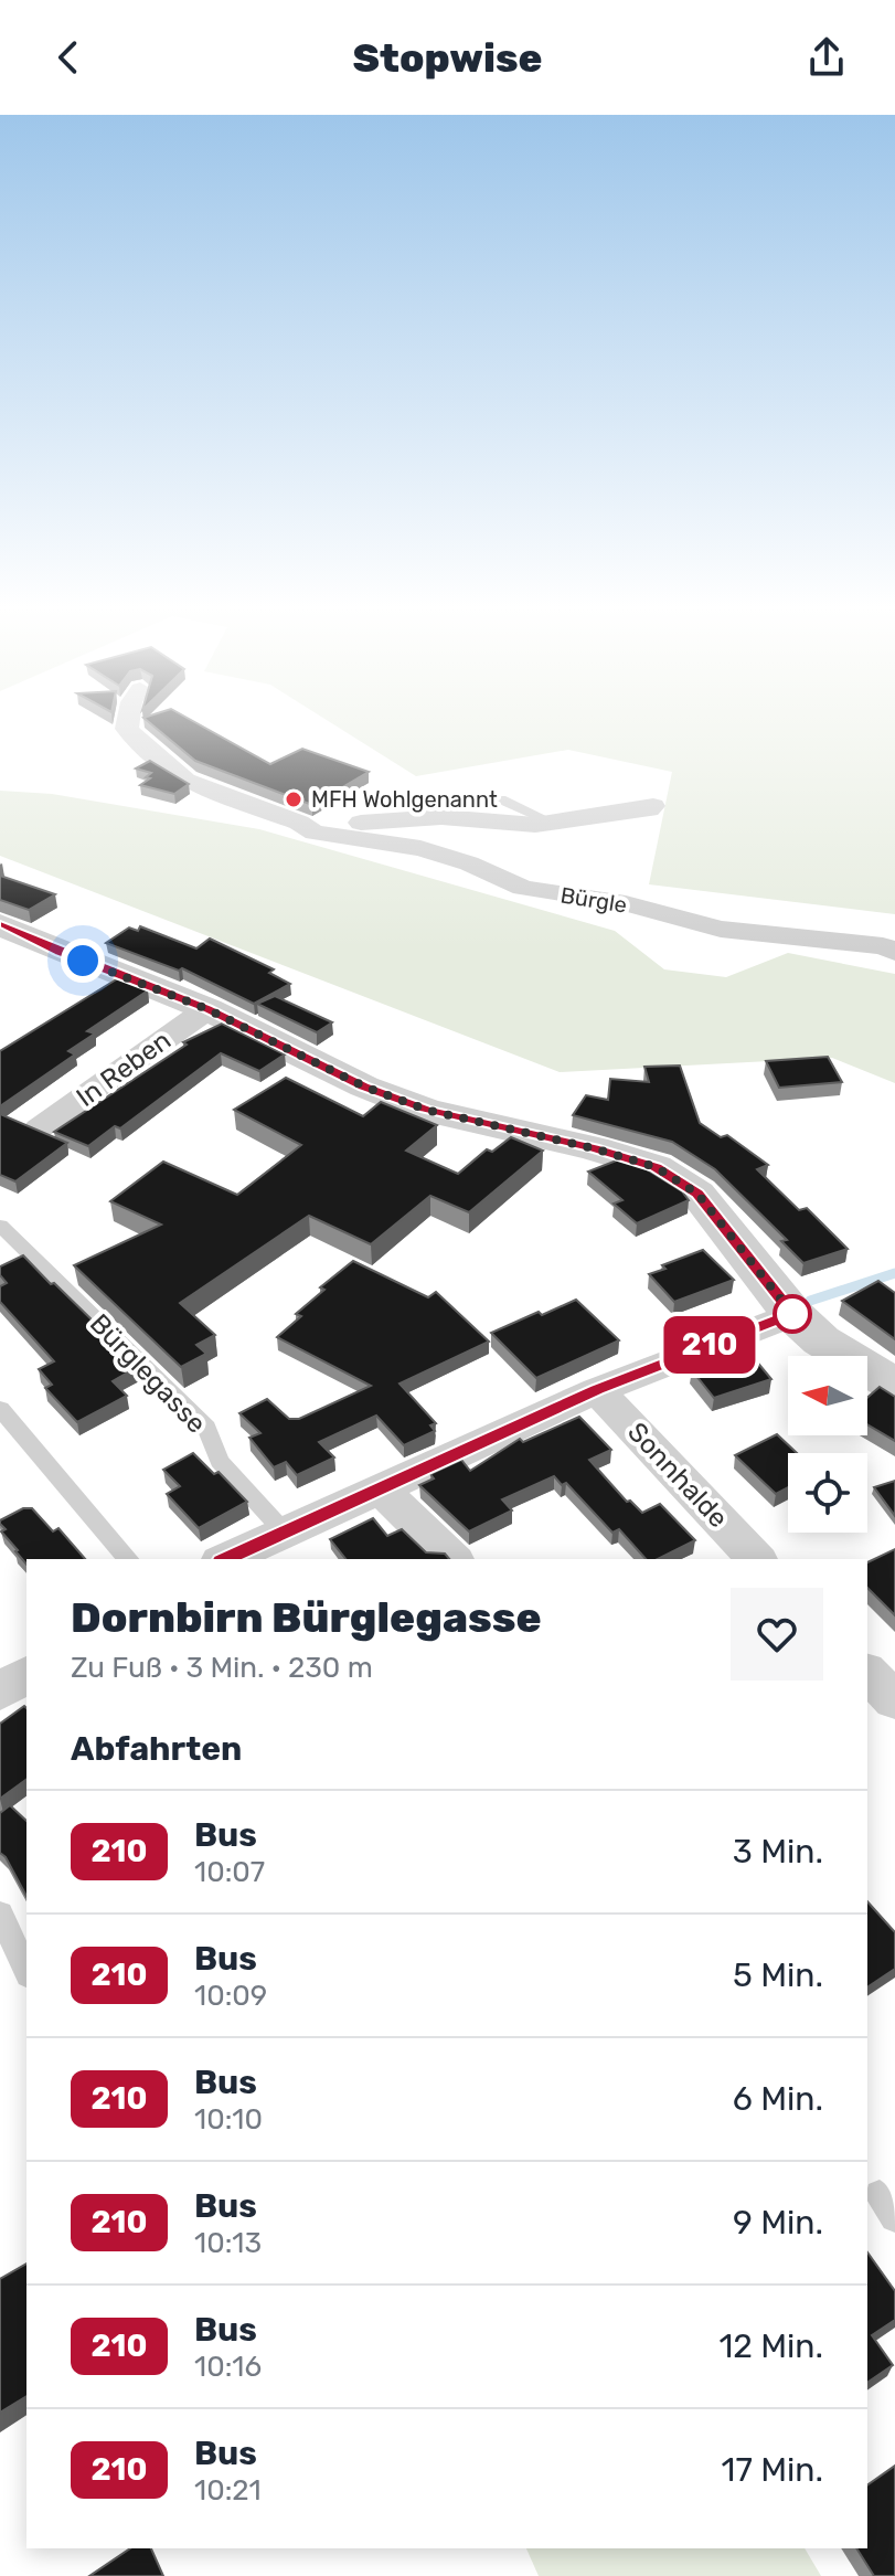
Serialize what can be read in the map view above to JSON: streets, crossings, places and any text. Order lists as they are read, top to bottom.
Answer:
{
  "streets": {
    "street": ["Bürgle", "In Reben", "Sonnhalde"],
    "lane": ["Bürglegasse"]
  },
  "places": ["MFH Wohlgenannt"],
  "lines": ["bus line 210"],
  "north": "left",
  "page": {
    "header": "Stopwise",
    "on_map": "210",
    "heading": [
      ["Dornbirn Bürglegasse", "Zu Fuß · 3 Min. · 230 m"],
      "Abfahrten"
    ],
    "list": [
      {
        "mark": "210",
        "name": "Bus",
        "note": "10:07",
        "value": "3 Min."
      },
      {
        "mark": "210",
        "name": "Bus",
        "note": "10:09",
        "value": "5 Min."
      },
      {
        "mark": "210",
        "name": "Bus",
        "note": "10:10",
        "value": "6 Min."
      },
      {
        "mark": "210",
        "name": "Bus",
        "note": "10:13",
        "value": "9 Min."
      },
      {
        "mark": "210",
        "name": "Bus",
        "note": "10:16",
        "value": "12 Min."
      },
      {
        "mark": "210",
        "name": "Bus",
        "note": "10:21",
        "value": "17 Min."
      }
    ]
  }
}
